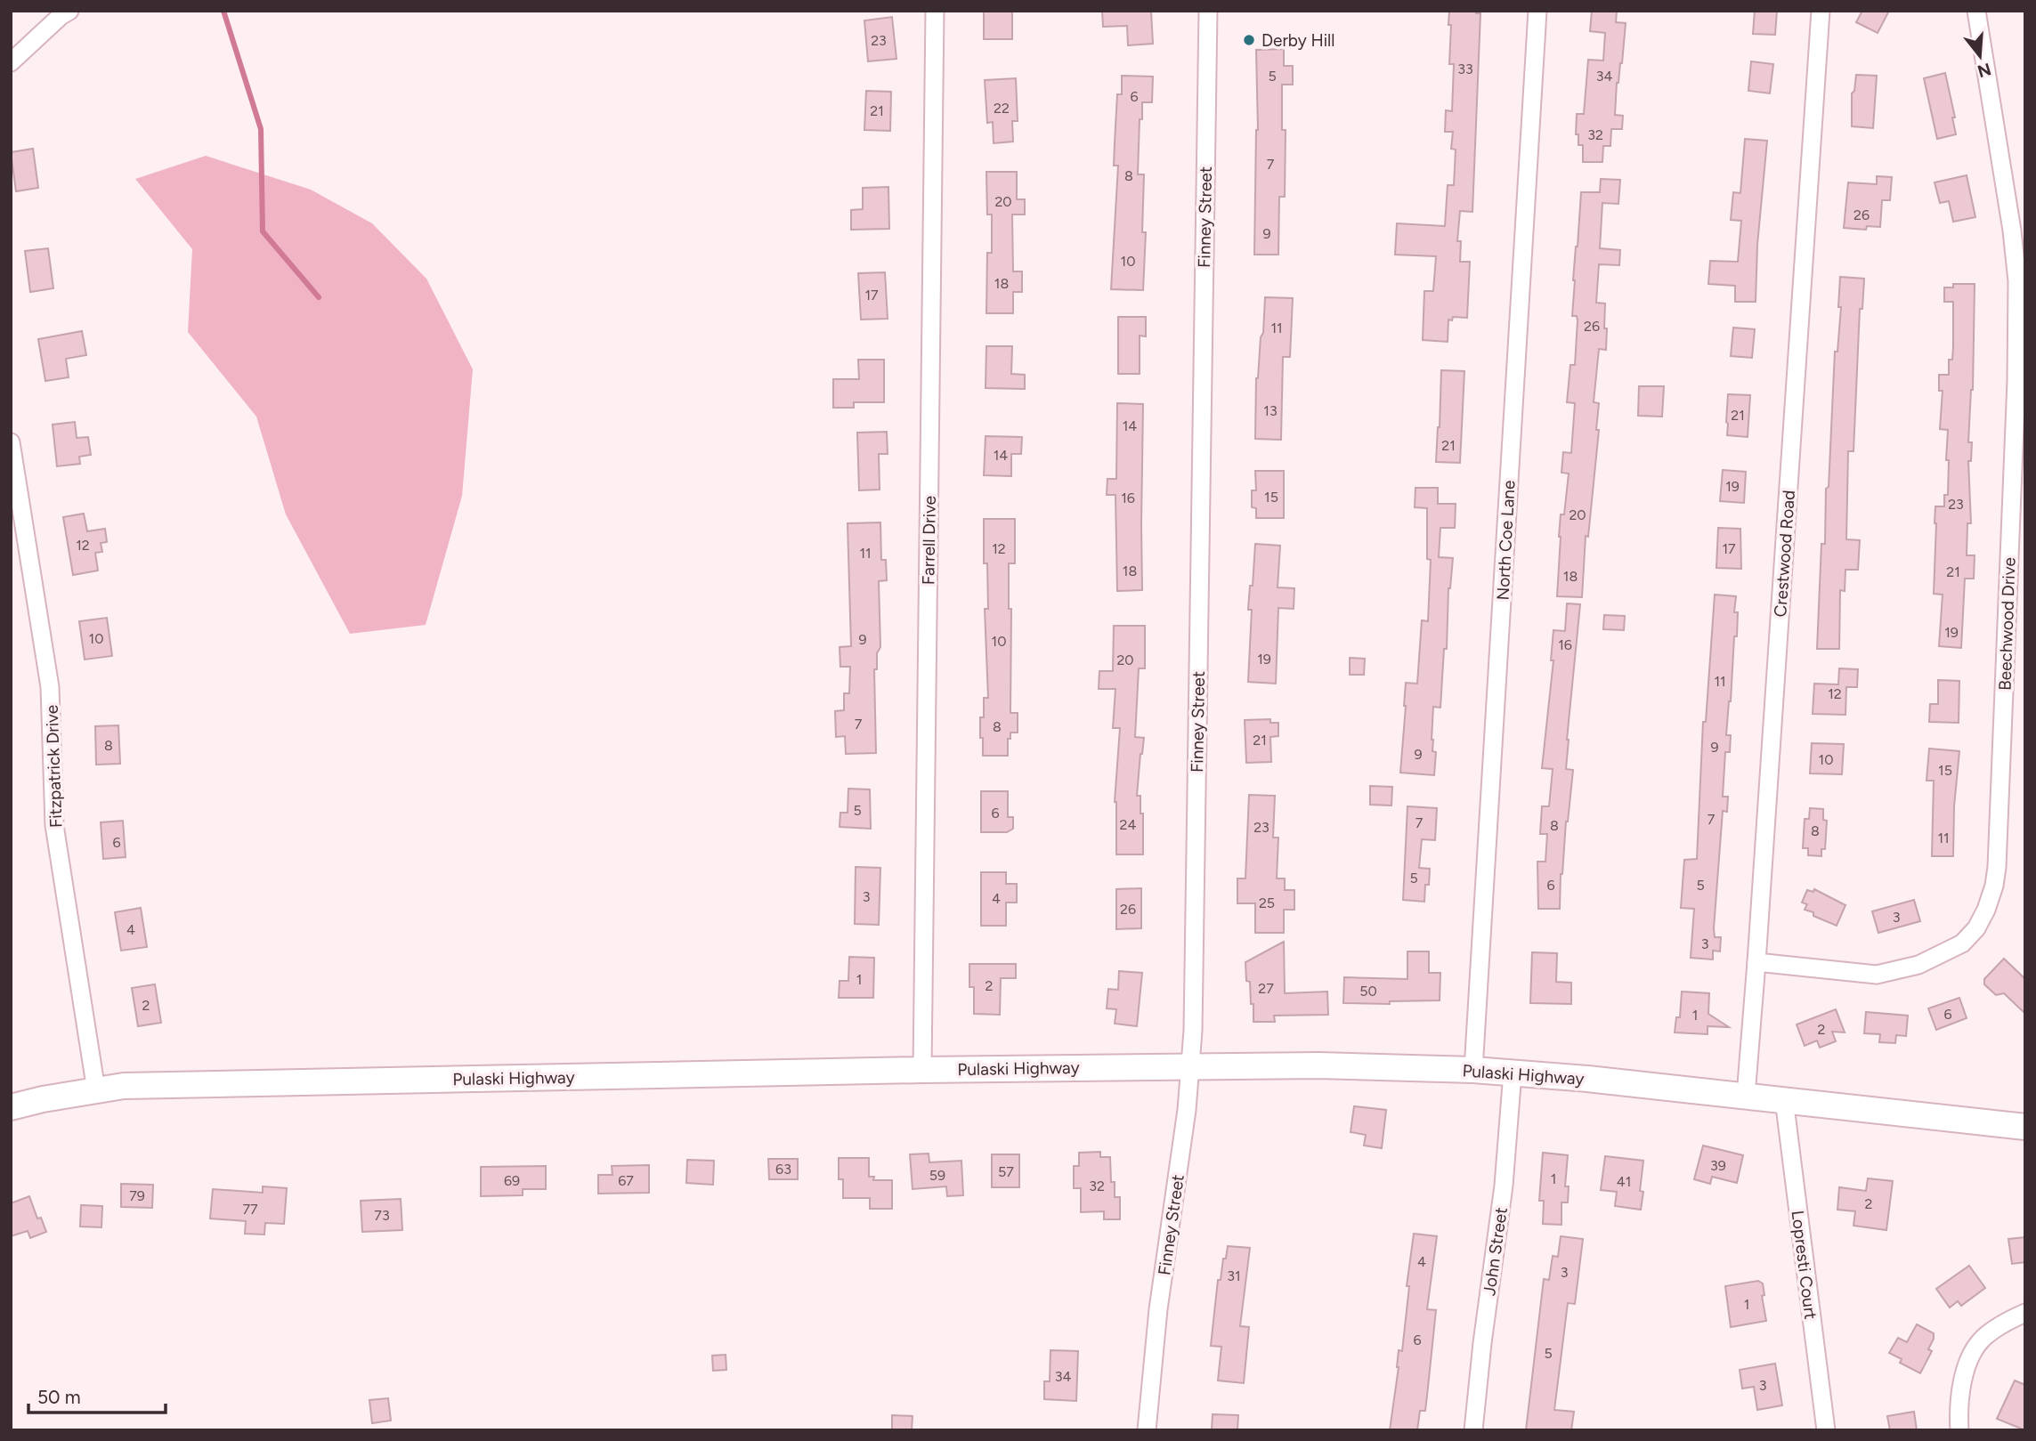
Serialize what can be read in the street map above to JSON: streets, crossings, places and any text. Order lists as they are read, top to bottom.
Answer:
{
  "streets": {
    "main road": ["Pulaski Highway"],
    "street": [
      "Finney Street",
      "Farrell Drive",
      "North Coe Lane",
      "Crestwood Road",
      "Beechwood Drive",
      "Fitzpatrick Drive",
      "John Street",
      "Lopresti Court"
    ]
  },
  "crossings": [
    ["Finney Street", "Pulaski Highway"],
    ["Farrell Drive", "Pulaski Highway"],
    ["North Coe Lane", "Pulaski Highway"],
    ["Crestwood Road", "Beechwood Drive"],
    ["Crestwood Road", "Pulaski Highway"],
    ["Fitzpatrick Drive", "Pulaski Highway"],
    ["Pulaski Highway", "John Street"],
    ["Pulaski Highway", "Lopresti Court"]
  ],
  "places": ["Derby Hill"],
  "house_numbers": [
    "23",
    "33",
    "5",
    "34",
    "6",
    "22",
    "21",
    "32",
    "7",
    "8",
    "20",
    "26",
    "9",
    "10",
    "18",
    "17",
    "26",
    "11",
    "13",
    "21",
    "14",
    "21",
    "14",
    "19",
    "15",
    "16",
    "23",
    "20",
    "12",
    "12",
    "17",
    "11",
    "18",
    "21",
    "18",
    "19",
    "10",
    "9",
    "10",
    "16",
    "19",
    "20",
    "11",
    "12",
    "7",
    "8",
    "21",
    "8",
    "9",
    "9",
    "10",
    "15",
    "5",
    "6",
    "7",
    "7",
    "24",
    "8",
    "23",
    "8",
    "11",
    "6",
    "5",
    "6",
    "5",
    "3",
    "4",
    "25",
    "26",
    "3",
    "4",
    "3",
    "1",
    "2",
    "27",
    "50",
    "2",
    "6",
    "1",
    "2",
    "39",
    "63",
    "57",
    "59",
    "1",
    "69",
    "67",
    "41",
    "32",
    "79",
    "2",
    "77",
    "73",
    "4",
    "3",
    "31",
    "1",
    "6",
    "5",
    "34",
    "3"
  ],
  "scale_bar": "50 m",
  "north": "bottom"
}
